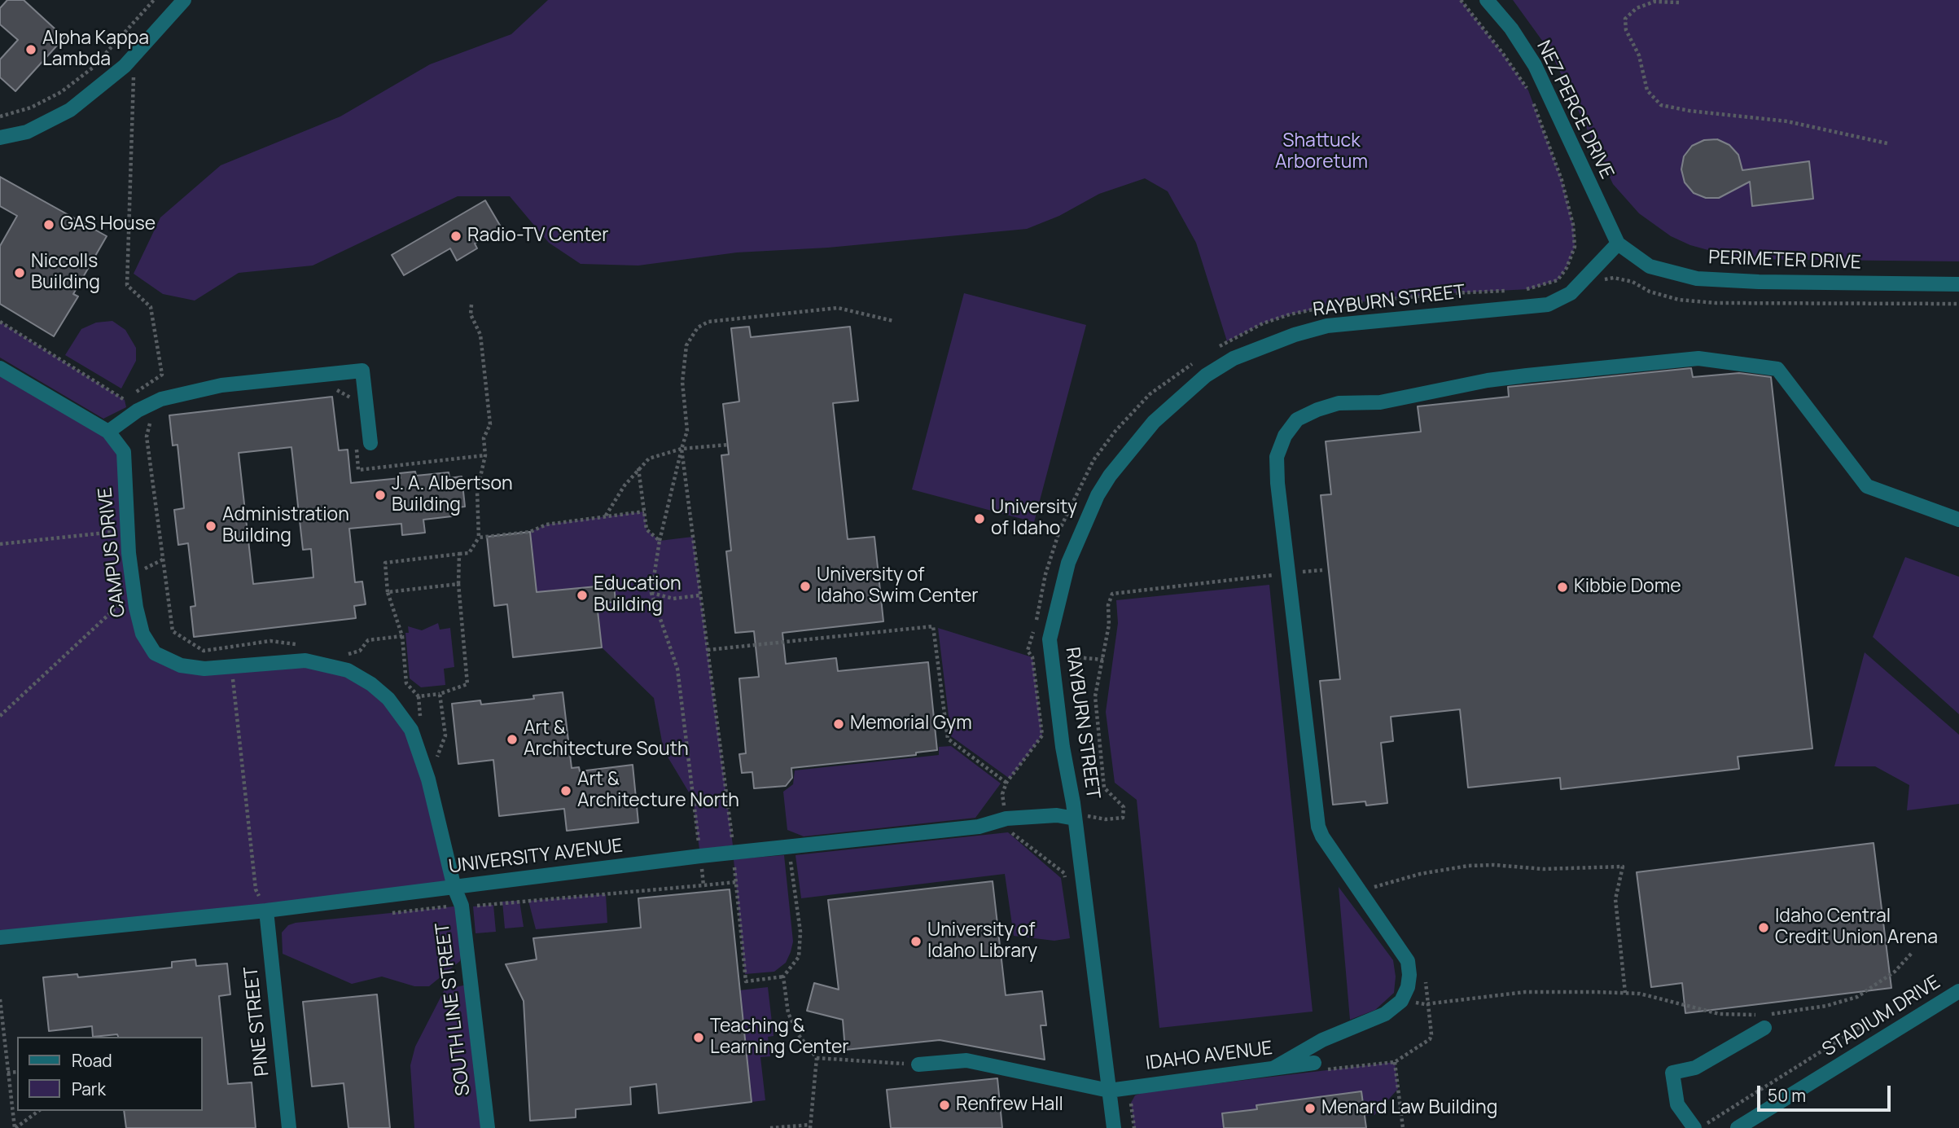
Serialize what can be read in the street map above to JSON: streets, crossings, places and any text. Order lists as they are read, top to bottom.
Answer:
{
  "streets": {
    "street": [
      "NEZ PERCE DRIVE",
      "PERIMETER DRIVE",
      "RAYBURN STREET",
      "CAMPUS DRIVE",
      "UNIVERSITY AVENUE",
      "SOUTH LINE STREET",
      "STADIUM DRIVE",
      "PINE STREET",
      "IDAHO AVENUE"
    ]
  },
  "crossings": [
    ["NEZ PERCE DRIVE", "PERIMETER DRIVE"],
    ["NEZ PERCE DRIVE", "RAYBURN STREET"],
    ["PERIMETER DRIVE", "RAYBURN STREET"],
    ["RAYBURN STREET", "UNIVERSITY AVENUE"],
    ["RAYBURN STREET", "IDAHO AVENUE"],
    ["CAMPUS DRIVE", "UNIVERSITY AVENUE"],
    ["CAMPUS DRIVE", "SOUTH LINE STREET"],
    ["UNIVERSITY AVENUE", "SOUTH LINE STREET"],
    ["UNIVERSITY AVENUE", "PINE STREET"]
  ],
  "parks": ["Shattuck Arboretum"],
  "places": [
    "Alpha Kappa Lambda",
    "GAS House",
    "Radio-TV Center",
    "Niccolls Building",
    "J. A. Albertson Building",
    "University of Idaho",
    "Administration Building",
    "University of Idaho Swim Center",
    "Kibbie Dome",
    "Education Building",
    "Memorial Gym",
    "Art & Architecture South",
    "Art & Architecture North",
    "Idaho Central Credit Union Arena",
    "University of Idaho Library",
    "Teaching & Learning Center",
    "Renfrew Hall",
    "Menard Law Building"
  ],
  "legend": ["Road", "Park"],
  "scale_bar": "50 m"
}
